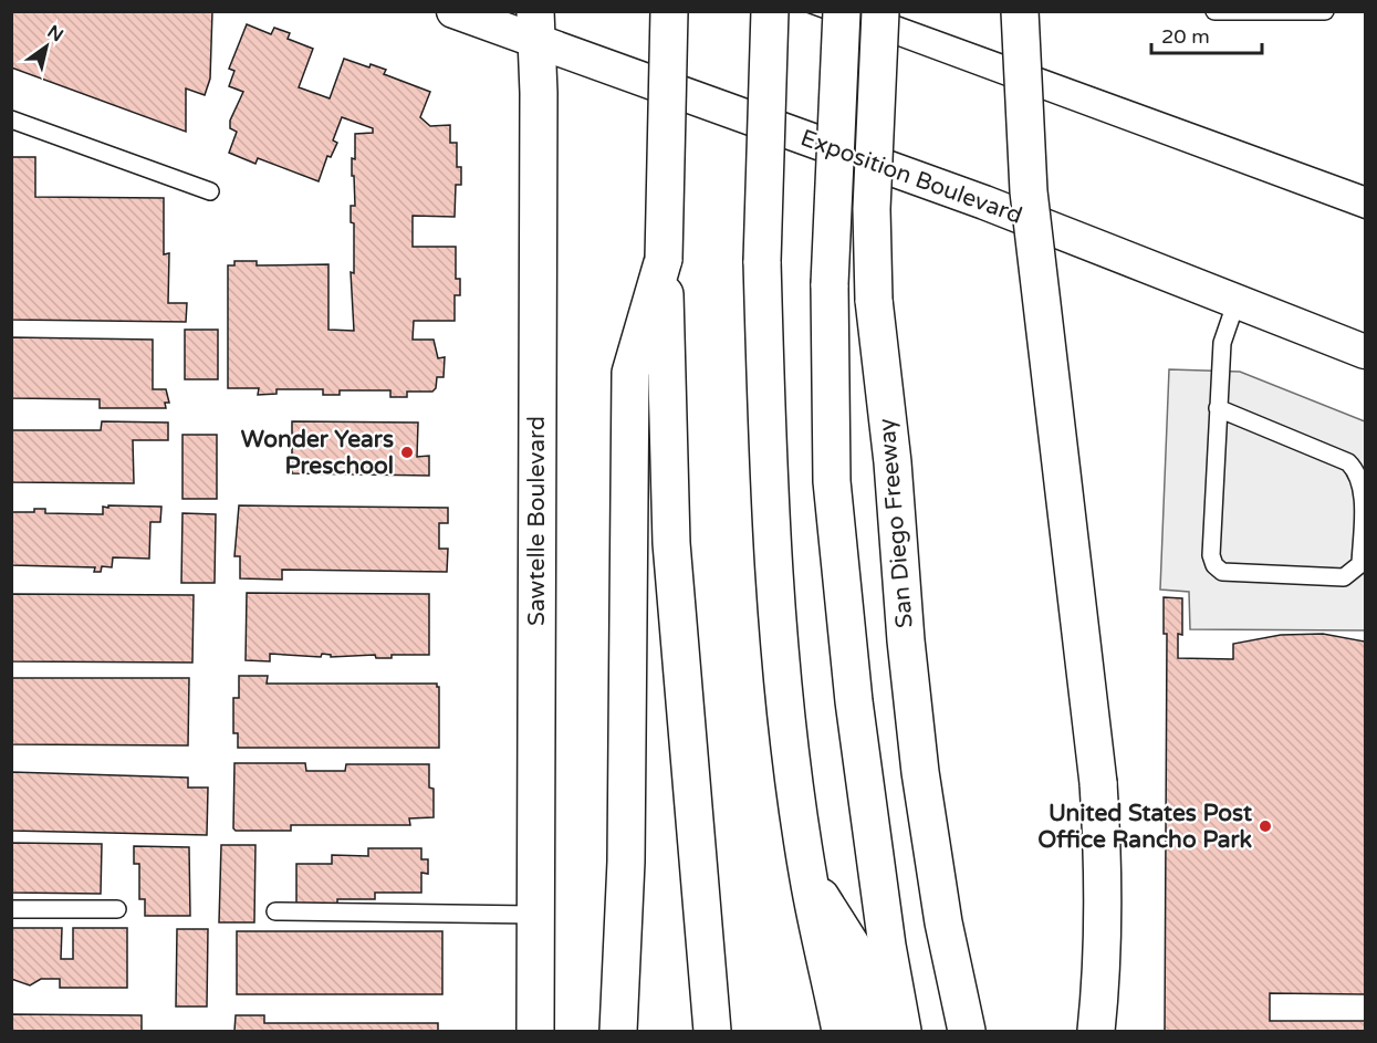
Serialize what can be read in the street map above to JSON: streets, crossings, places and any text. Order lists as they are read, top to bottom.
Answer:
{
  "streets": {
    "main road": ["Sawtelle Boulevard", "San Diego Freeway"],
    "street": ["Exposition Boulevard"]
  },
  "crossings": [
    ["Exposition Boulevard", "Sawtelle Boulevard"]
  ],
  "places": ["Wonder Years Preschool", "United States Post Office Rancho Park"],
  "scale_bar": "20 m",
  "north": "top right"
}
